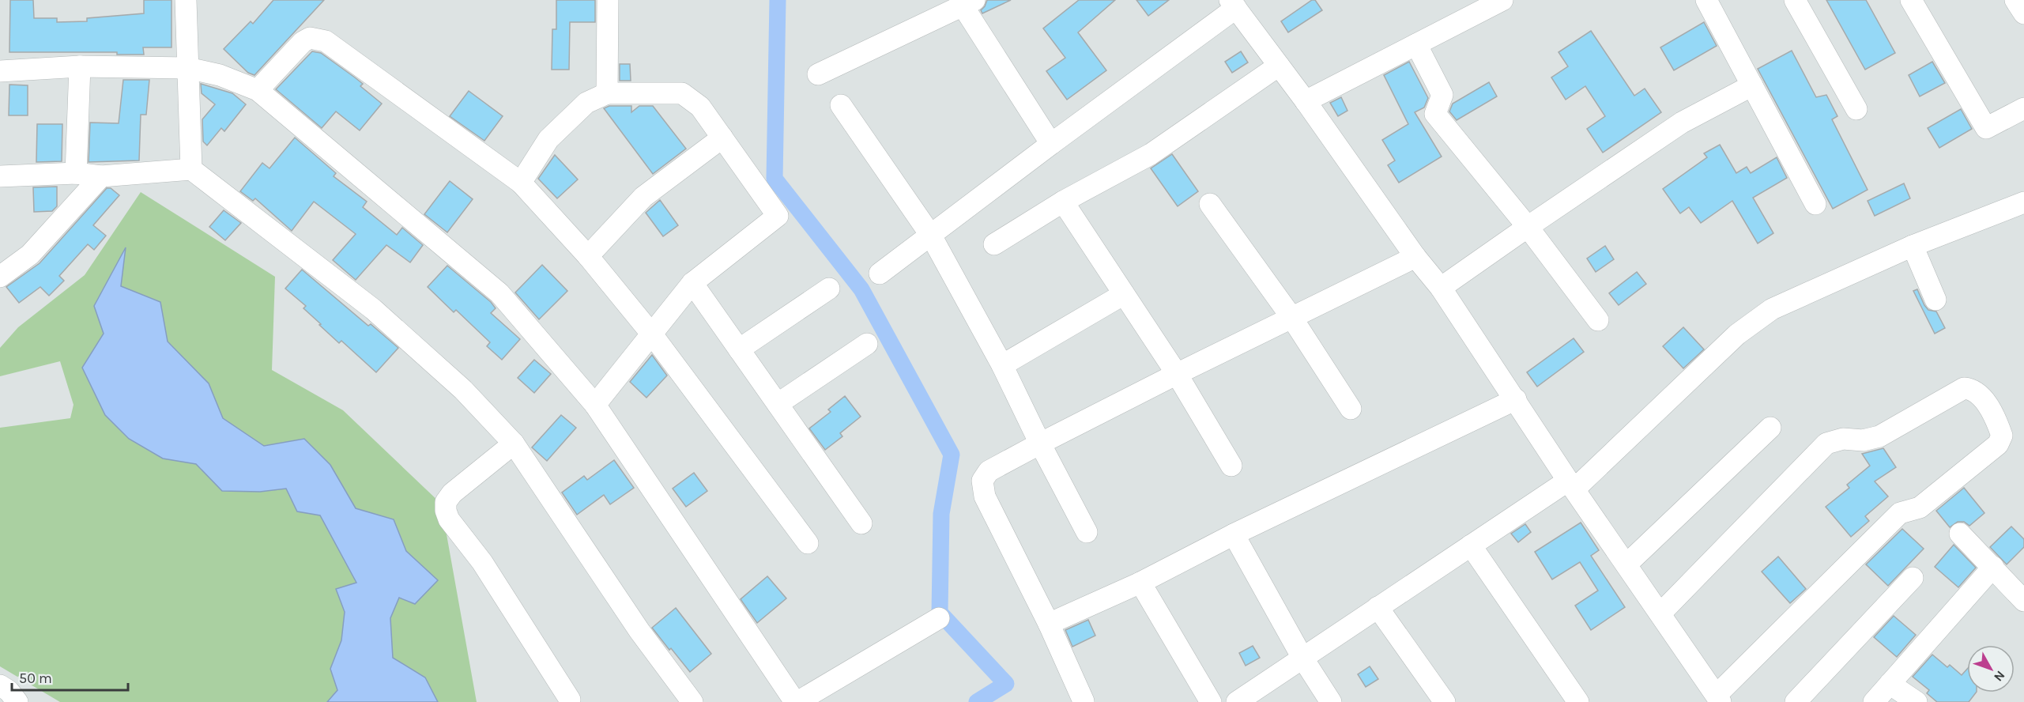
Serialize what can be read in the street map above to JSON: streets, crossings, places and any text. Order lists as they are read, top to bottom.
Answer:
{
  "scale_bar": "50 m",
  "north": "bottom right"
}
